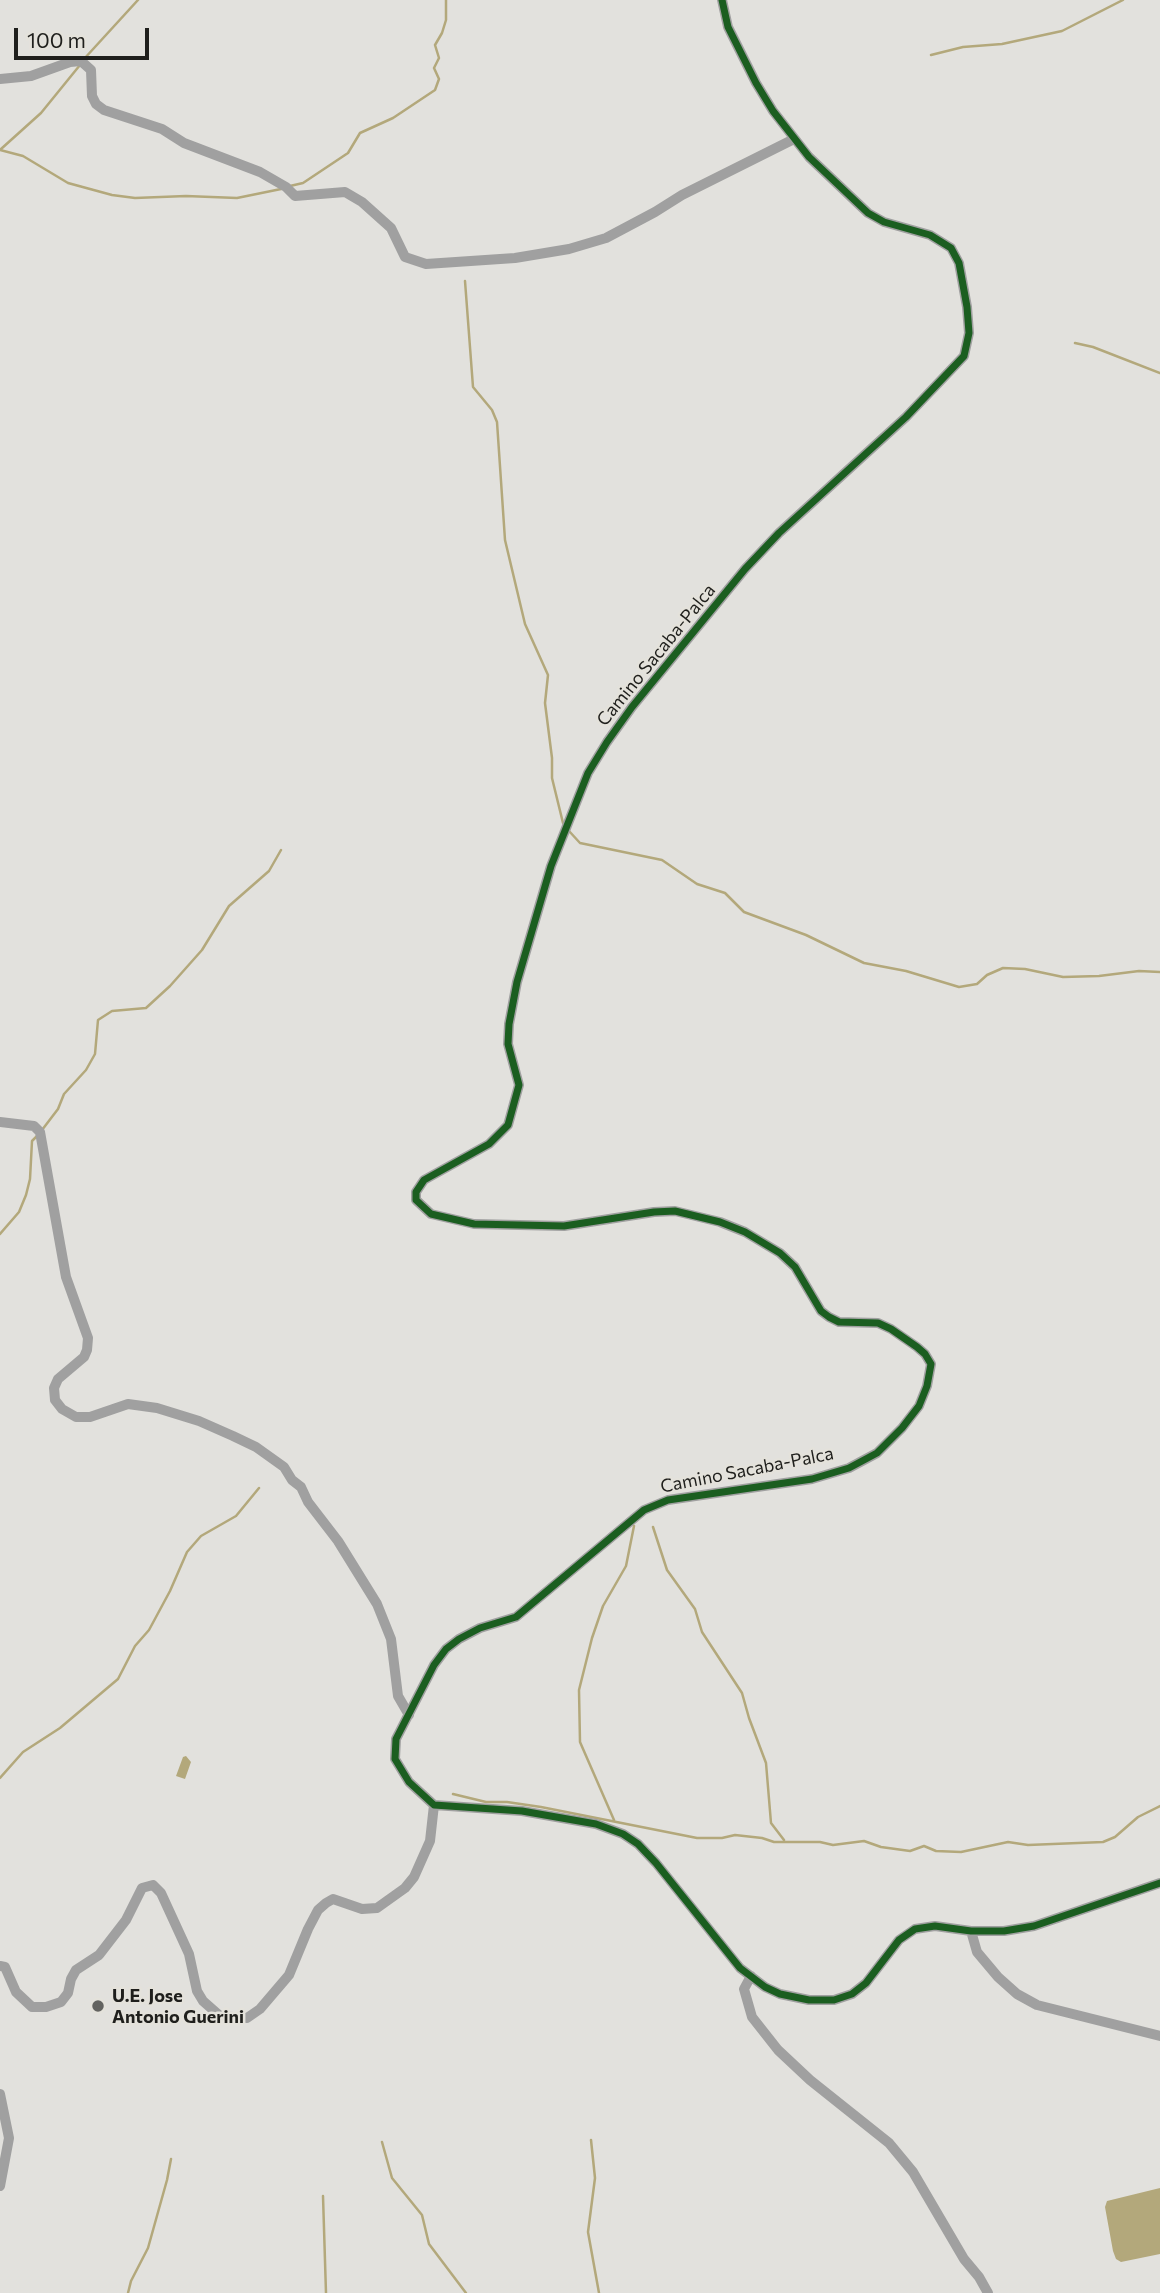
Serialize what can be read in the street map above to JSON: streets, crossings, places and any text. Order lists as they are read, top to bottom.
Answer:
{
  "streets": {
    "street": ["Camino Sacaba-Palca"]
  },
  "places": ["U.E. Jose Antonio Guerini"],
  "scale_bar": "100 m"
}
